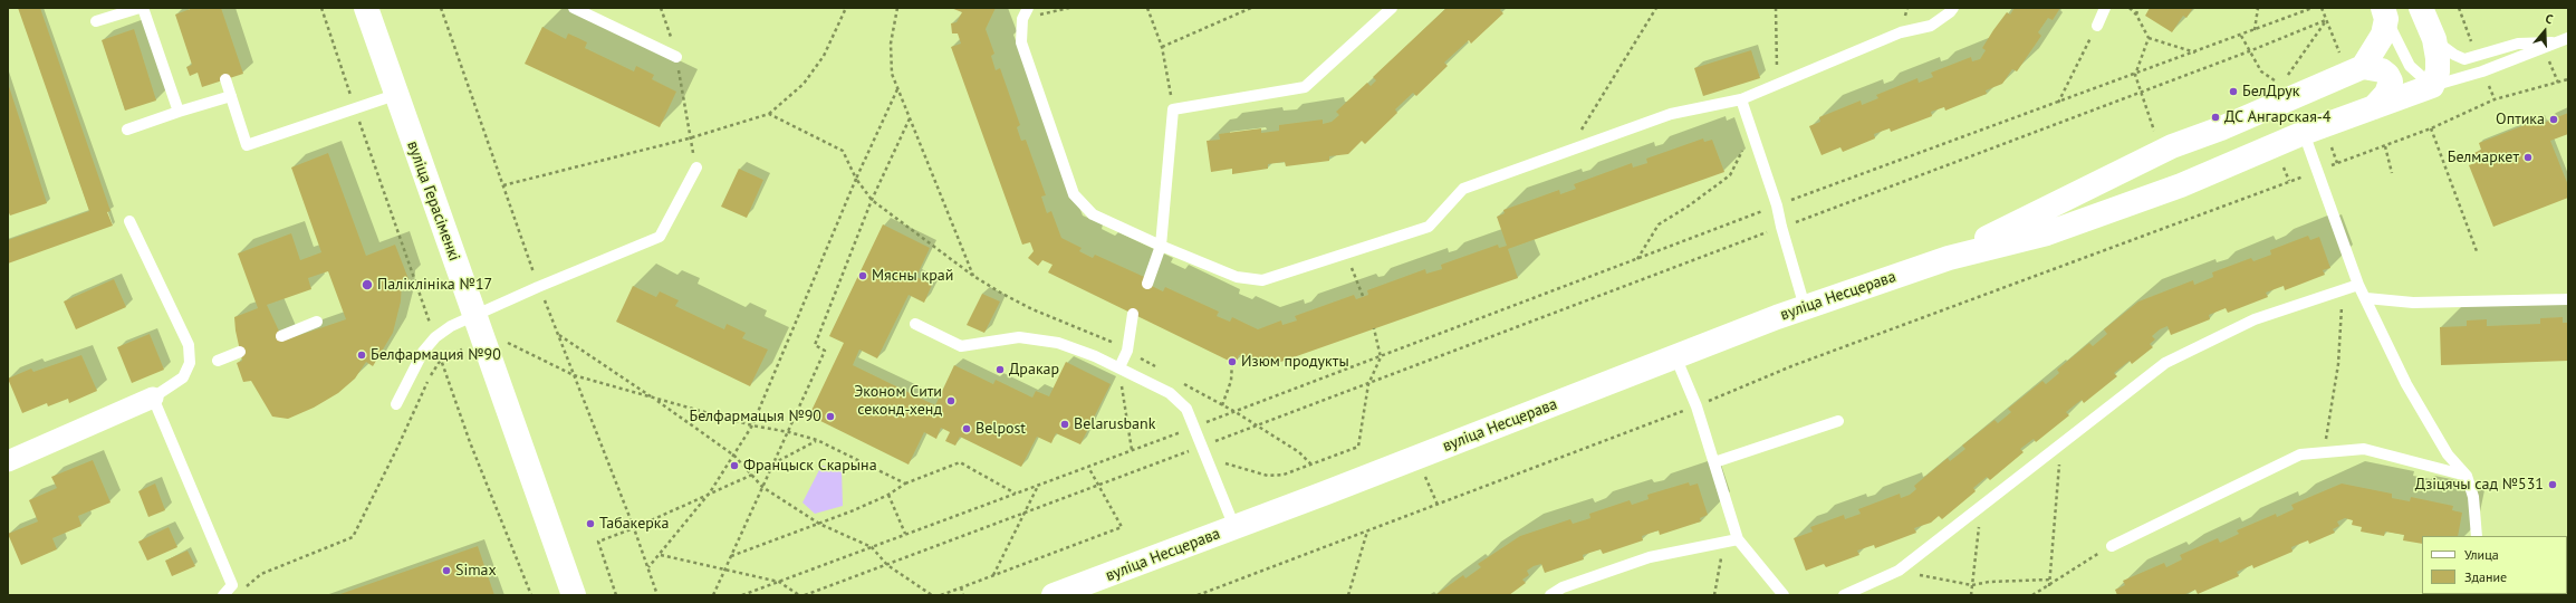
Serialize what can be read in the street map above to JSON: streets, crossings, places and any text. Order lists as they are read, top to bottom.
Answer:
{
  "streets": {
    "main road": ["вуліца Герасіменкі", "вуліца Несцерава"]
  },
  "places": [
    "БелДрук",
    "ДС Ангарская-4",
    "Оптика",
    "Белмаркет",
    "Мясны край",
    "Паліклініка №17",
    "Белфармация №90",
    "Изюм продукты",
    "Дракар",
    "Эконом Сити секонд-хенд",
    "Белфармацыя №90",
    "Belarusbank",
    "Belpost",
    "Францыск Скарына",
    "Дзіцячы сад №531",
    "Табакерка",
    "Simax"
  ],
  "legend": ["Улица", "Здание"],
  "north": "top"
}
